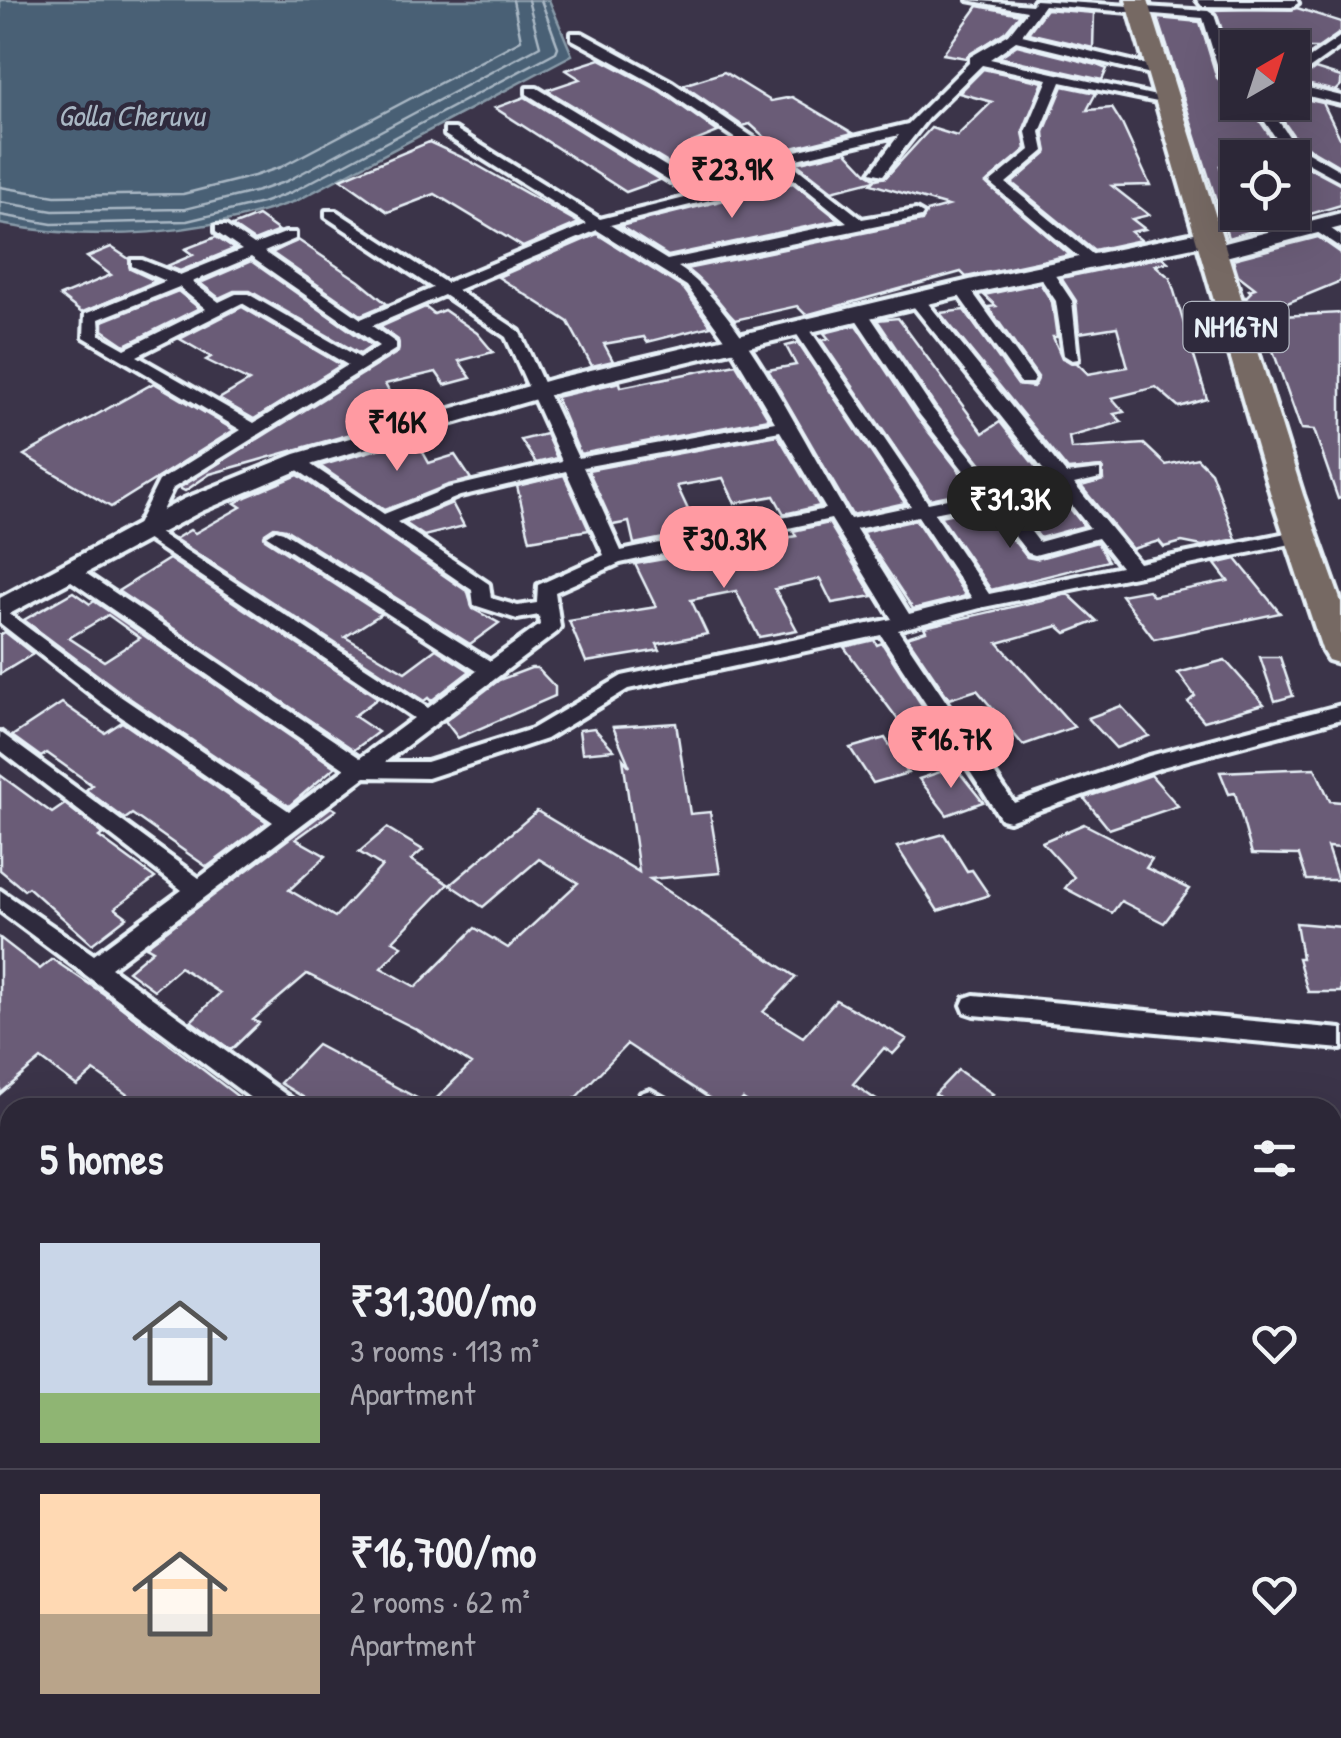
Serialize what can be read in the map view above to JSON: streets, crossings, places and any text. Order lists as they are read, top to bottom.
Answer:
{
  "streets": {
    "highway": ["NH167N"]
  },
  "water": ["Golla Cheruvu"],
  "north": "top right",
  "page": {
    "price": [
      "₹23.9K",
      "₹16K",
      "₹31.3K",
      "₹30.3K",
      "₹16.7K"
    ],
    "heading": "5 homes",
    "list": [
      {
        "name": "₹31,300/mo",
        "note": "3 rooms · 113 m² · Apartment"
      },
      {
        "name": "₹16,700/mo",
        "note": "2 rooms · 62 m² · Apartment"
      }
    ]
  }
}
